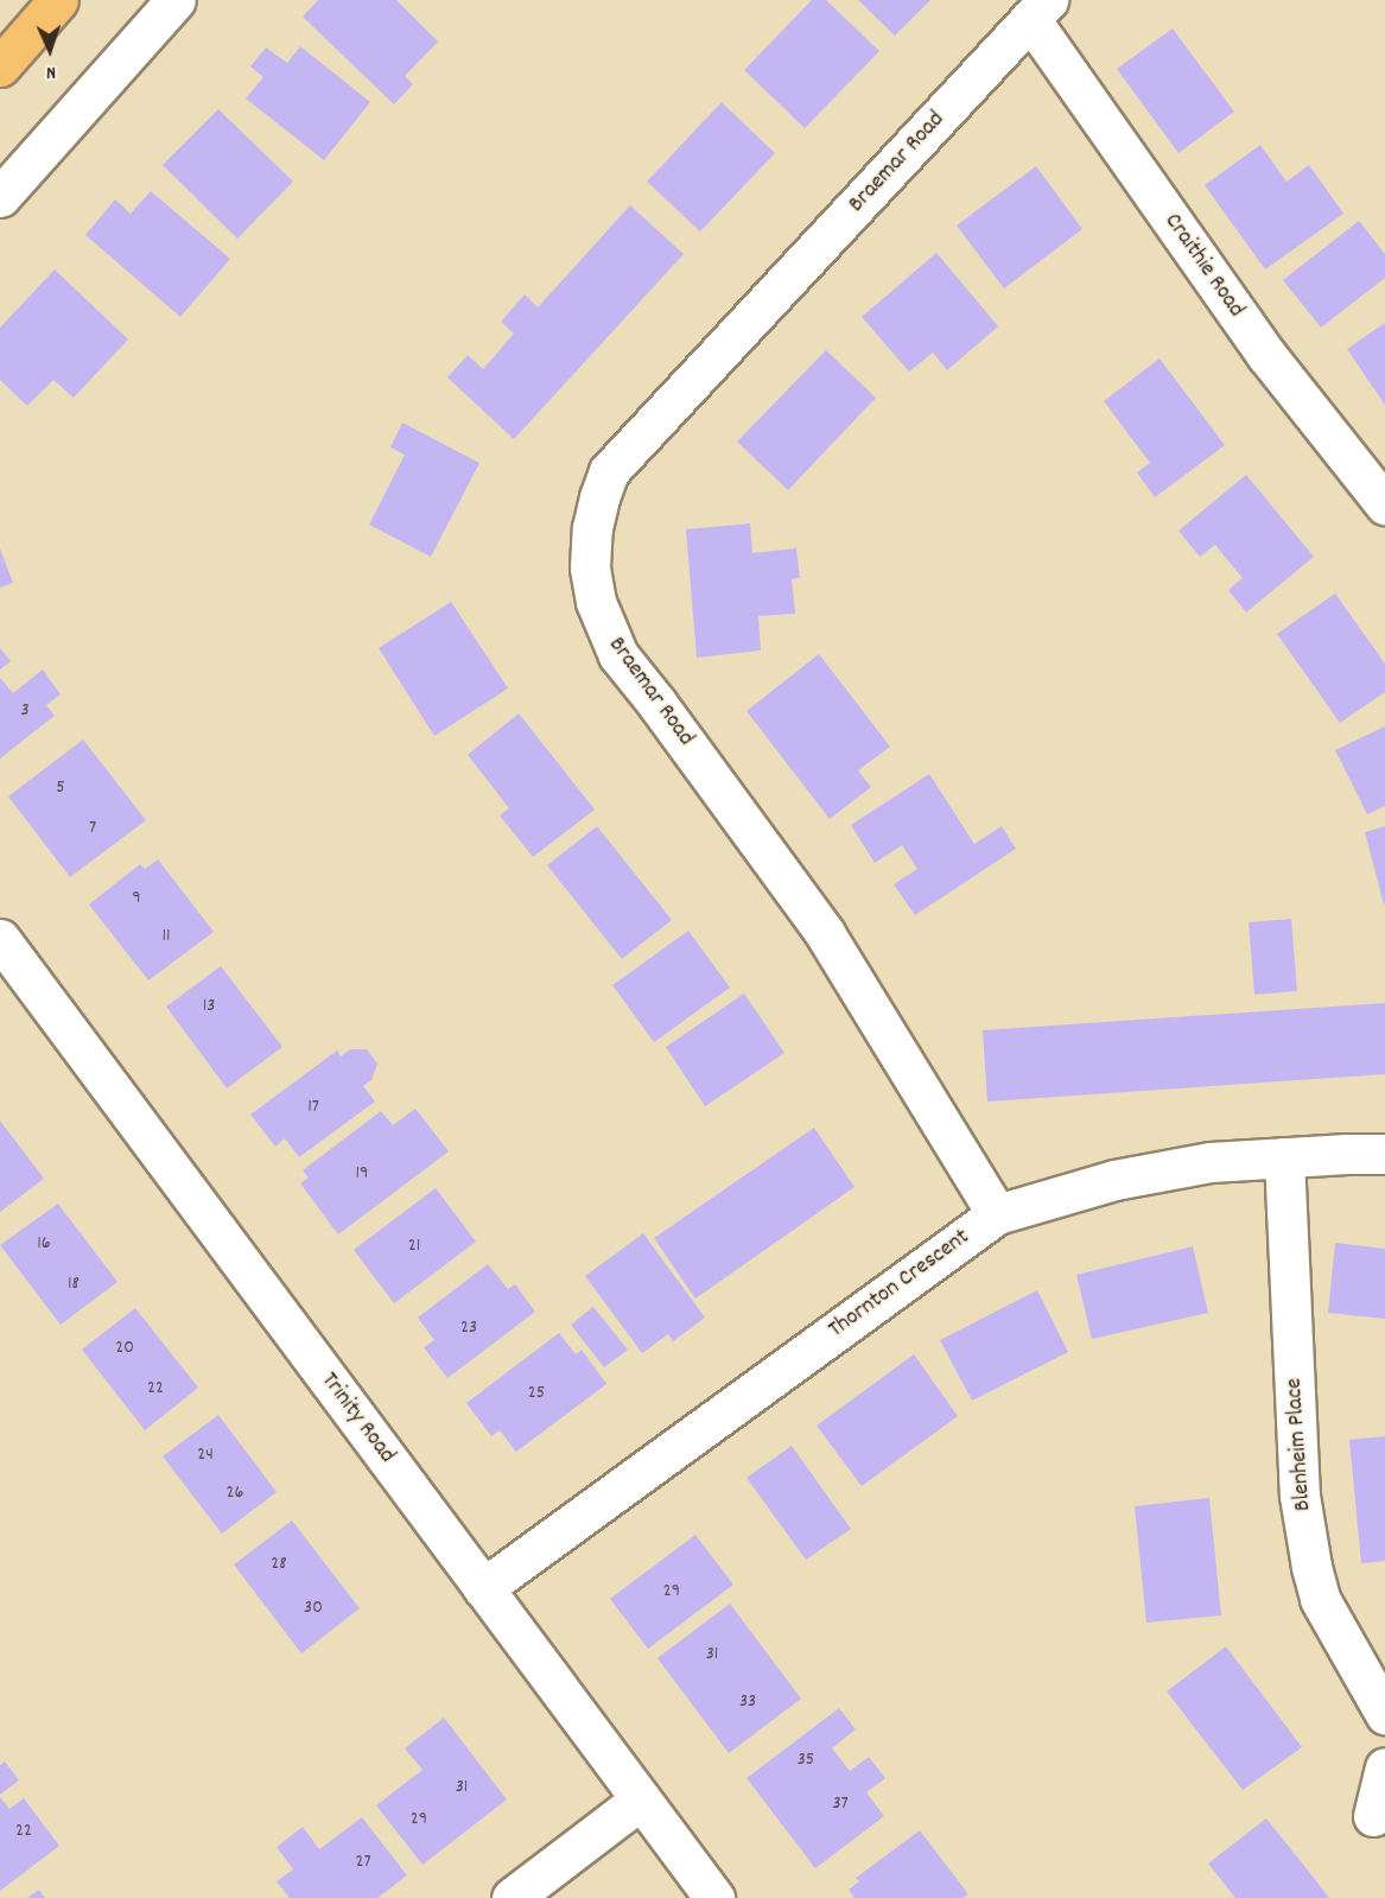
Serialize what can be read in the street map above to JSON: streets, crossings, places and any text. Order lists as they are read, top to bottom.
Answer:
{
  "streets": {
    "street": [
      "Braemar Road",
      "Craithie Road",
      "Thornton Crescent",
      "Trinity Road",
      "Blenheim Place"
    ]
  },
  "crossings": [
    ["Braemar Road", "Craithie Road"],
    ["Braemar Road", "Thornton Crescent"],
    ["Thornton Crescent", "Trinity Road"],
    ["Thornton Crescent", "Blenheim Place"]
  ],
  "house_numbers": [
    "3",
    "5",
    "7",
    "9",
    "11",
    "13",
    "17",
    "19",
    "16",
    "21",
    "18",
    "23",
    "20",
    "22",
    "25",
    "24",
    "26",
    "28",
    "29",
    "30",
    "31",
    "33",
    "35",
    "31",
    "37",
    "29",
    "22",
    "27"
  ],
  "north": "bottom"
}
